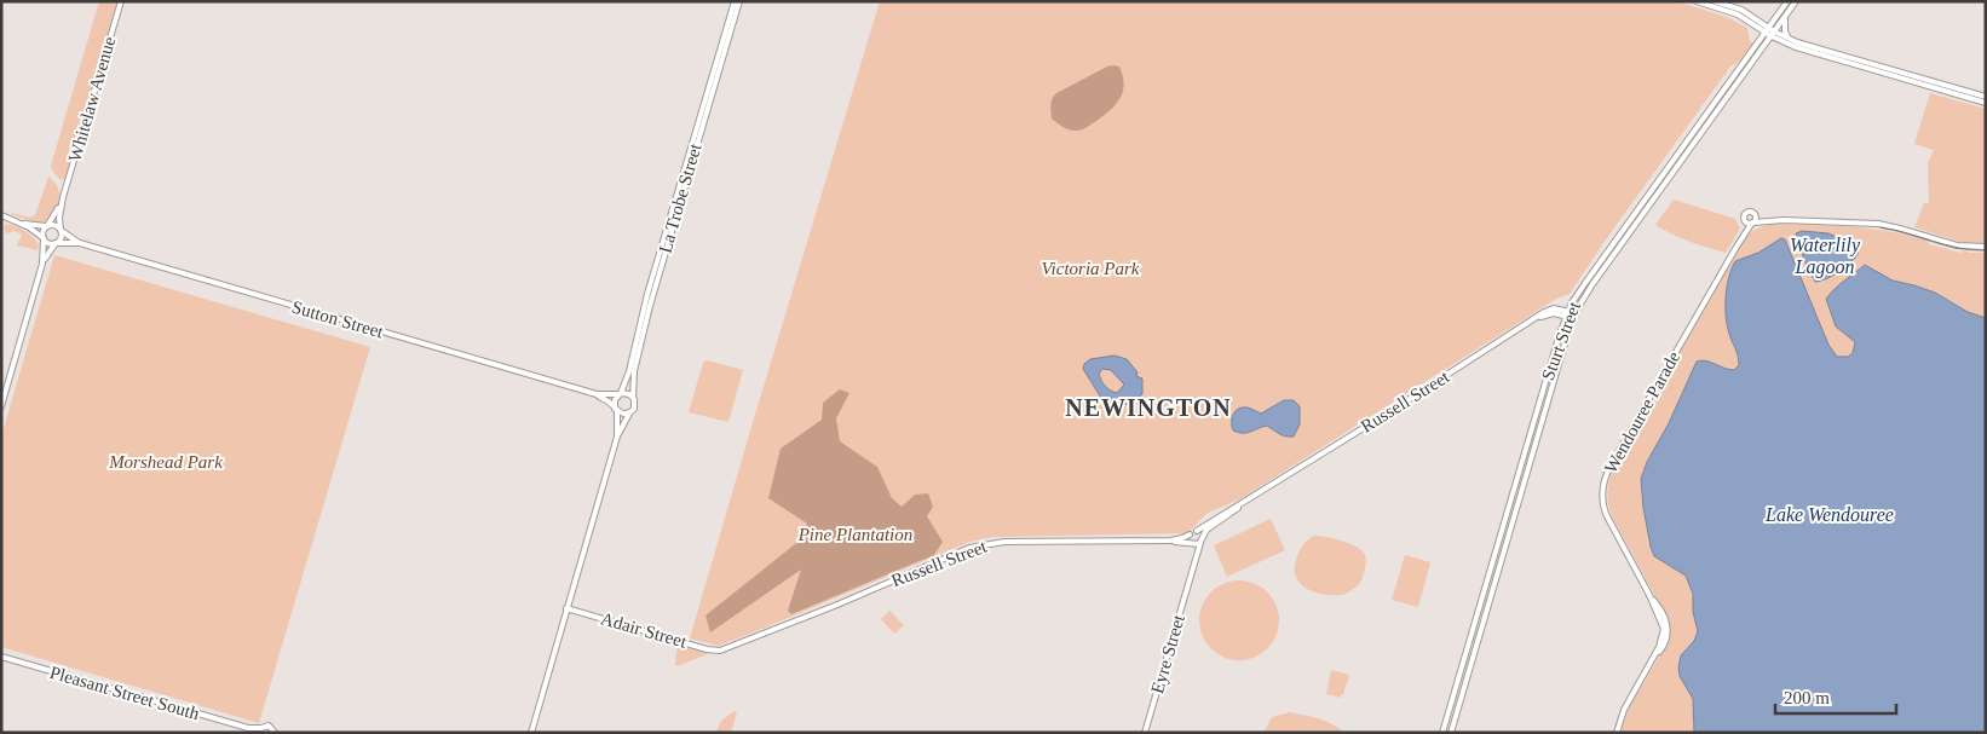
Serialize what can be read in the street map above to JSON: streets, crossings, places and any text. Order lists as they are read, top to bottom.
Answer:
{
  "streets": {
    "main road": [
      "Whitelaw Avenue",
      "La Trobe Street",
      "Sutton Street",
      "Sturt Street",
      "Russell Street",
      "Wendouree Parade",
      "Adair Street",
      "Eyre Street",
      "Pleasant Street South"
    ]
  },
  "crossings": [
    ["Whitelaw Avenue", "Sutton Street"],
    ["La Trobe Street", "Sutton Street"],
    ["Sturt Street", "Russell Street"],
    ["Russell Street", "Adair Street"],
    ["Russell Street", "Eyre Street"]
  ],
  "districts": ["NEWINGTON"],
  "water": ["Waterlily Lagoon", "Lake Wendouree"],
  "parks": ["Victoria Park", "Morshead Park", "Pine Plantation"],
  "scale_bar": "200 m"
}
